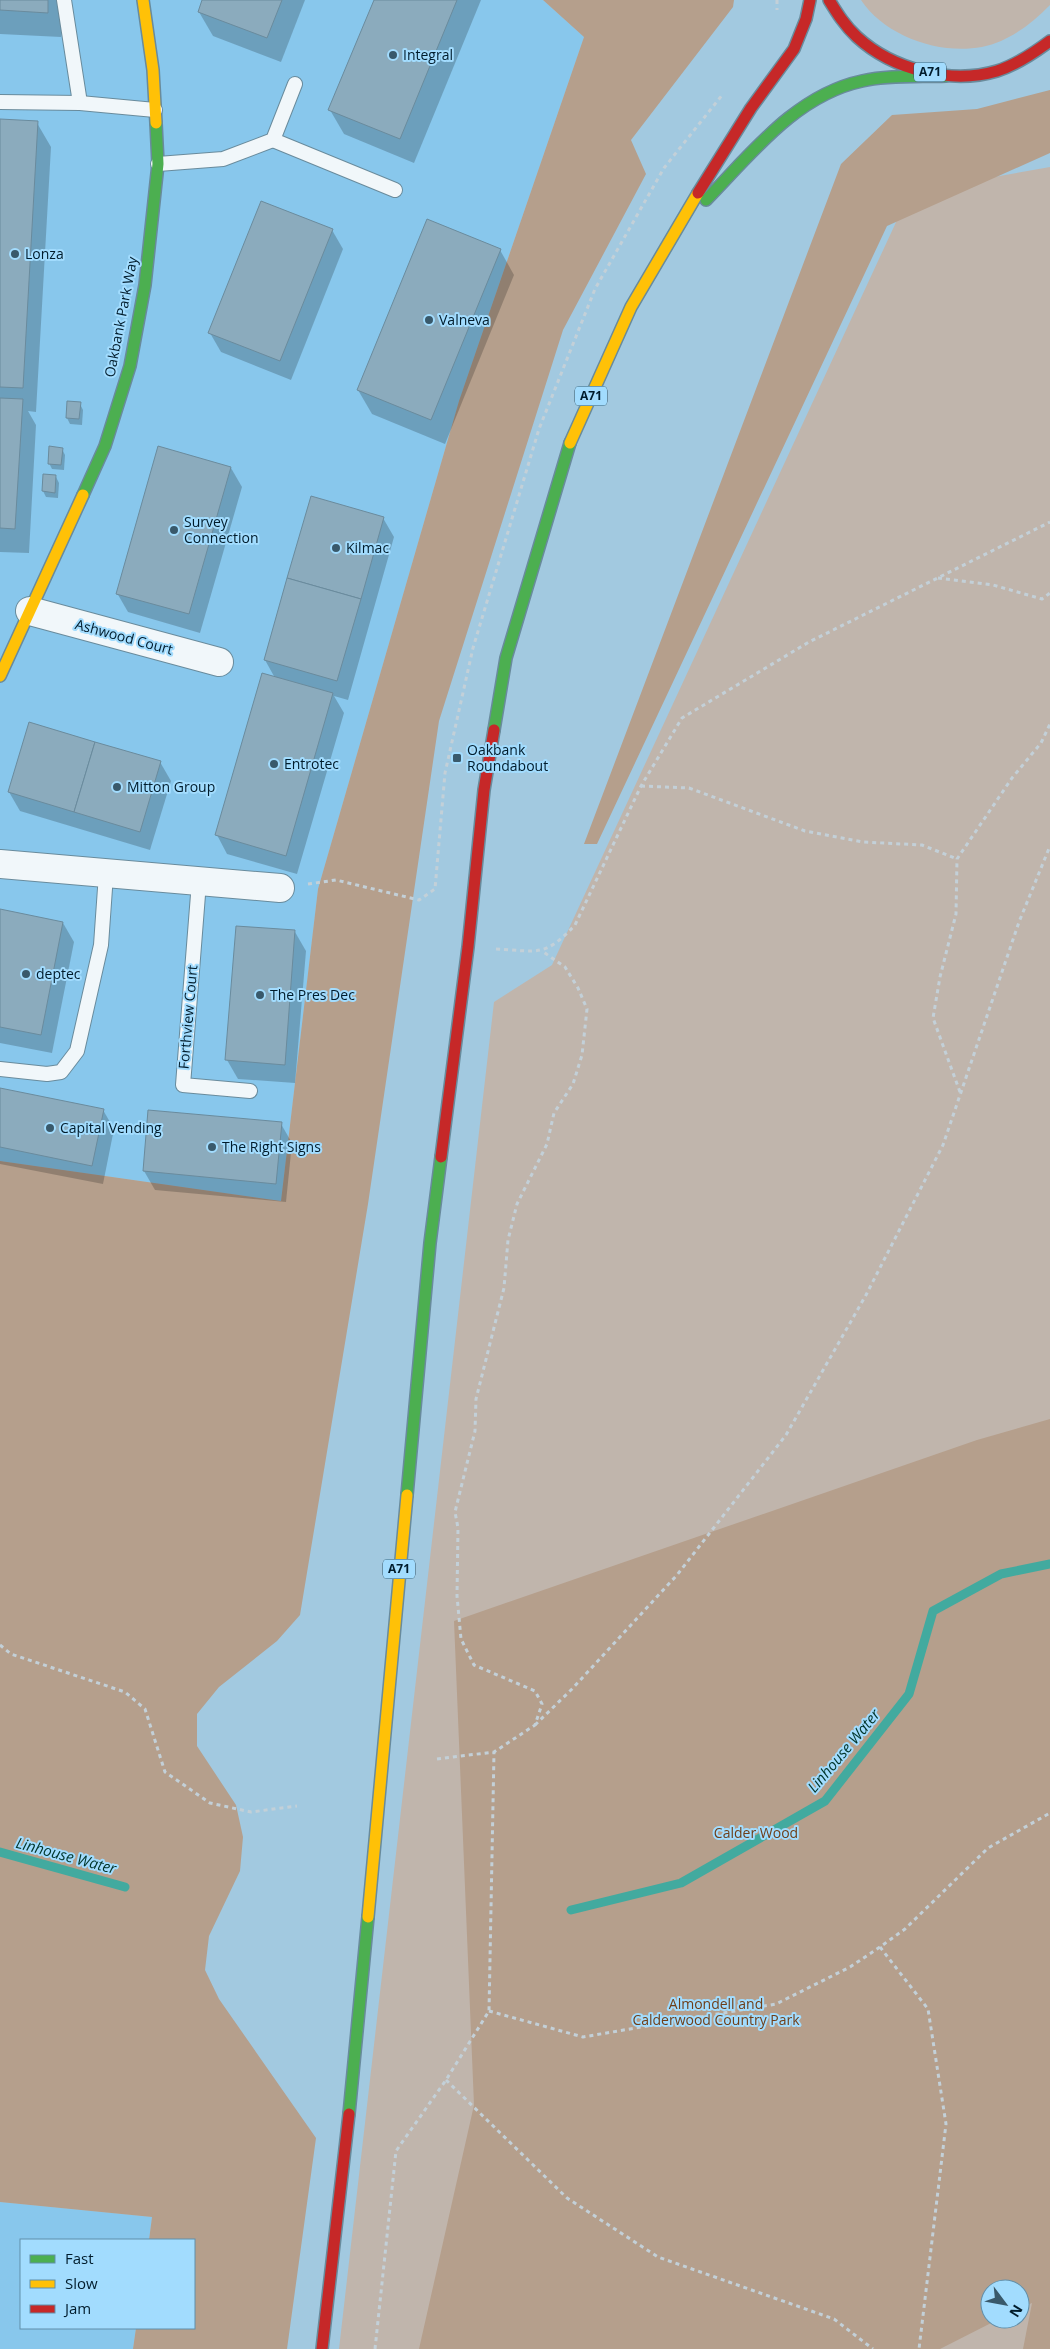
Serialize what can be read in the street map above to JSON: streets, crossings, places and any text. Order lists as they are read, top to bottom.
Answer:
{
  "streets": {
    "main road": ["A71", "Oakbank Park Way"],
    "street": ["Ashwood Court"],
    "lane": ["Forthview Court"]
  },
  "crossings": [
    ["Oakbank Park Way", "Ashwood Court"]
  ],
  "water": ["Linhouse Water"],
  "parks": ["Calder Wood", "Almondell and Calderwood Country Park"],
  "places": {
    "other": [
      "Integral",
      "Lonza",
      "Valneva",
      "Survey Connection",
      "Kilmac",
      "Entrotec",
      "Mitton Group",
      "deptec",
      "The Pres Dec",
      "Capital Vending",
      "The Right Signs"
    ],
    "transit": ["Oakbank Roundabout"]
  },
  "legend": ["Fast", "Slow", "Jam"],
  "north": "bottom right"
}
